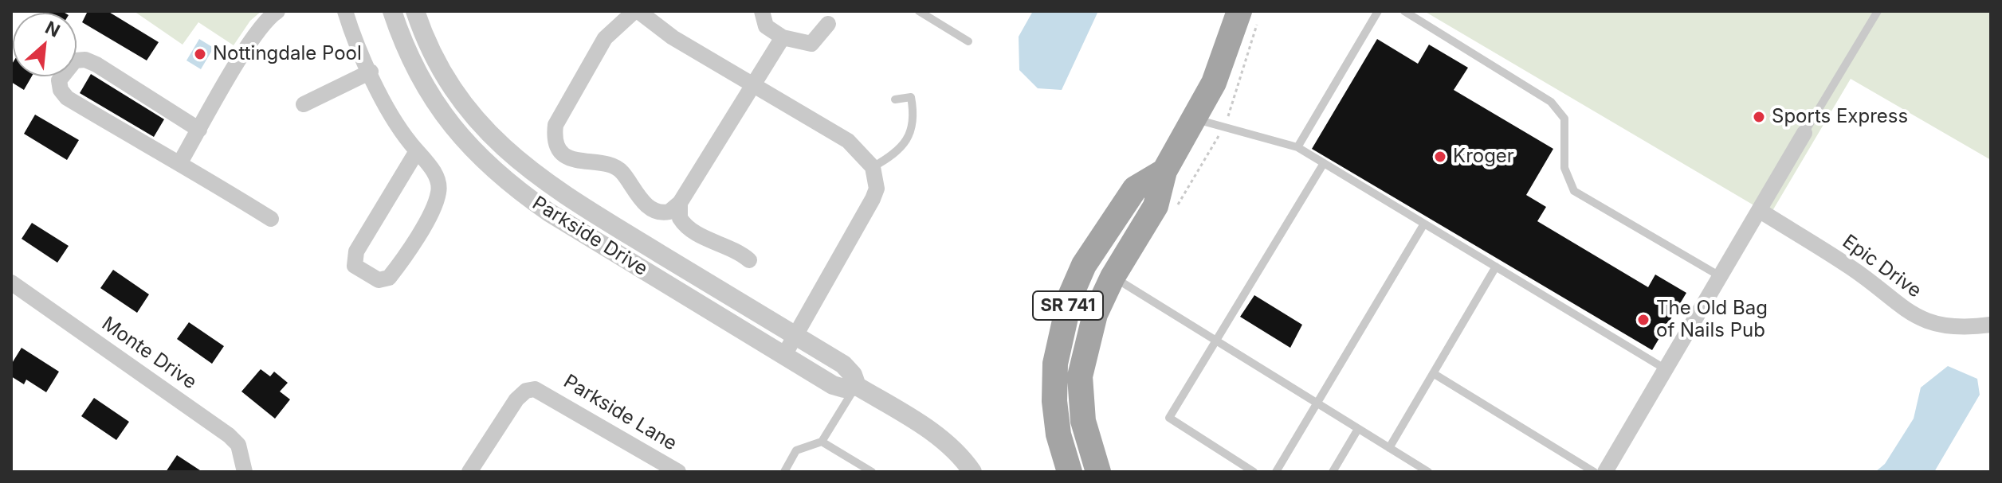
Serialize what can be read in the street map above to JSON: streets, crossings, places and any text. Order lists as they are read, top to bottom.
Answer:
{
  "streets": {
    "main road": ["SR 741"],
    "street": [
      "Parkside Drive",
      "Epic Drive",
      "Monte Drive",
      "Parkside Lane"
    ]
  },
  "places": [
    "Nottingdale Pool",
    "Sports Express",
    "Kroger",
    "The Old Bag of Nails Pub"
  ],
  "north": "top right"
}
